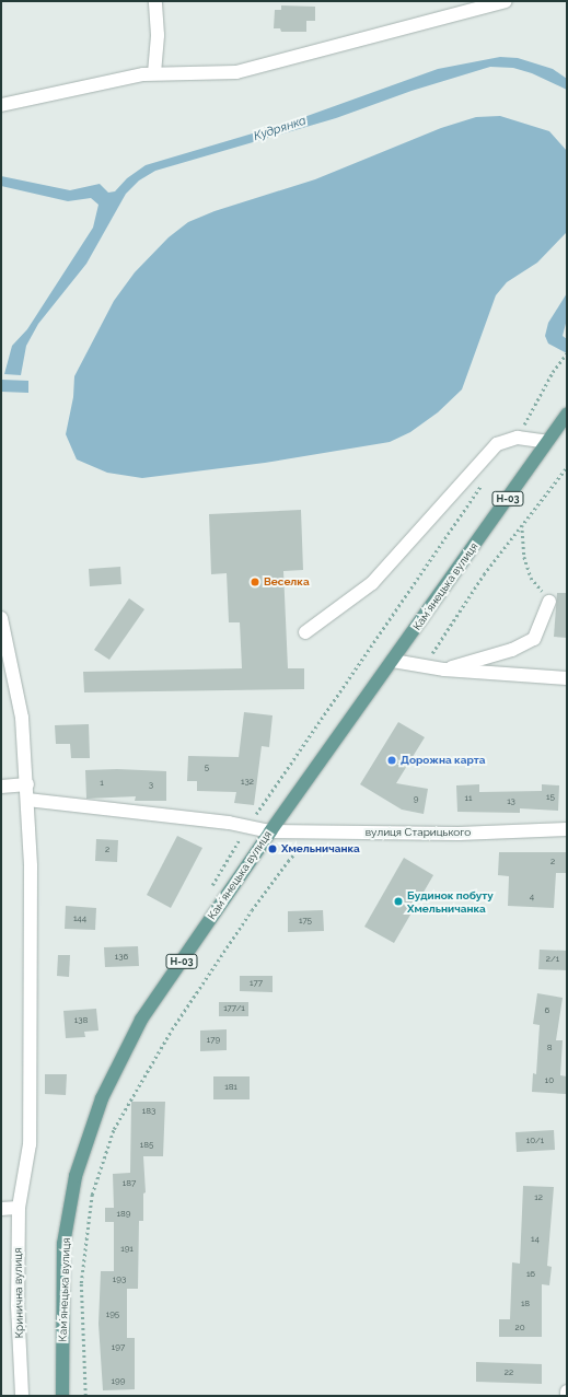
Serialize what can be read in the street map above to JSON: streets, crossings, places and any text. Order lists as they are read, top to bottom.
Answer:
{
  "streets": {
    "main road": ["Н-03", "Камʼянецька вулиця"],
    "street": ["вулиця Старицького", "Кринична вулиця"]
  },
  "crossings": [
    ["Камʼянецька вулиця", "вулиця Старицького"],
    ["вулиця Старицького", "Кринична вулиця"]
  ],
  "water": ["Кудрянка"],
  "places": [
    "Веселка",
    "Дорожна карта",
    "Хмельничанка",
    "Будинок побуту Хмельничанка"
  ],
  "house_numbers": [
    "5",
    "132",
    "1",
    "3",
    "15",
    "11",
    "9",
    "13",
    "2",
    "2",
    "4",
    "144",
    "175",
    "136",
    "2/1",
    "177",
    "177/1",
    "6",
    "138",
    "179",
    "8",
    "10",
    "181",
    "183",
    "10/1",
    "185",
    "187",
    "12",
    "189",
    "14",
    "191",
    "16",
    "193",
    "18",
    "195",
    "20",
    "197",
    "22",
    "199"
  ]
}
